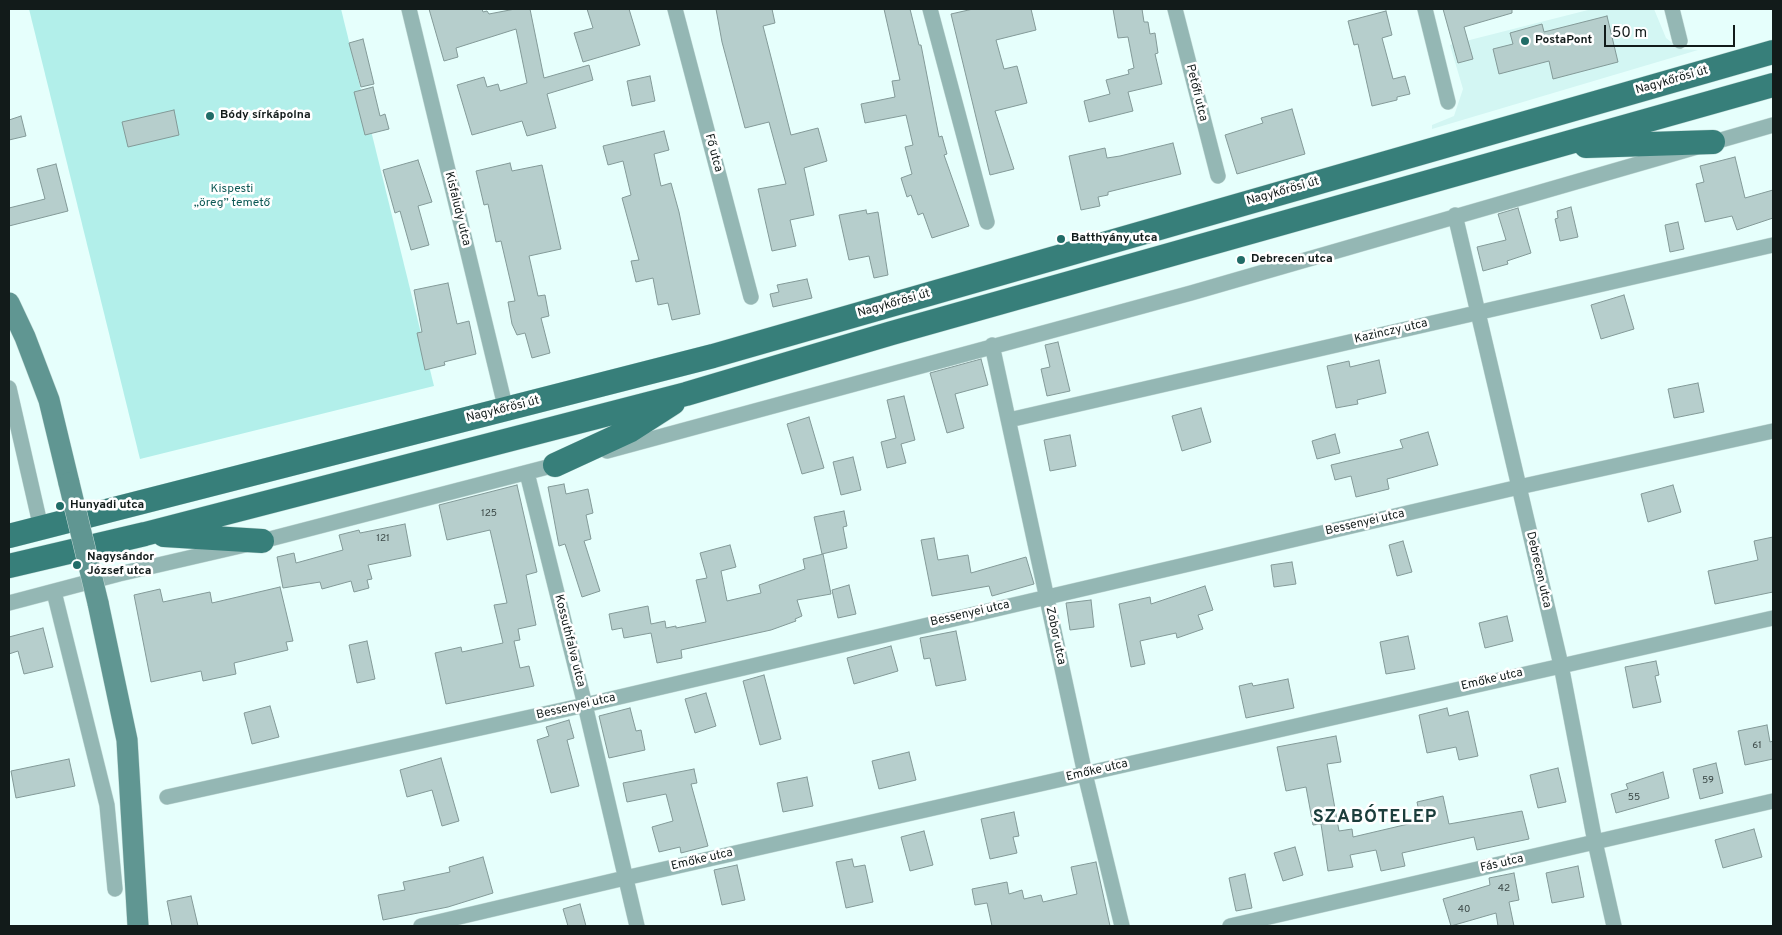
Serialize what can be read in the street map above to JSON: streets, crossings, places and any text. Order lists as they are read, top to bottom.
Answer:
{
  "streets": {
    "main road": ["Nagykőrösi út"],
    "street": [
      "Petőfi utca",
      "Fő utca",
      "Kisfaludy utca",
      "Kazinczy utca",
      "Bessenyei utca",
      "Debrecen utca",
      "Zobor utca",
      "Kossuthfalva utca",
      "Emőke utca",
      "Fás utca"
    ]
  },
  "crossings": [
    ["Nagykőrösi út", "Kisfaludy utca"],
    ["Kazinczy utca", "Debrecen utca"],
    ["Kazinczy utca", "Zobor utca"],
    ["Bessenyei utca", "Debrecen utca"],
    ["Bessenyei utca", "Zobor utca"],
    ["Bessenyei utca", "Kossuthfalva utca"],
    ["Debrecen utca", "Emőke utca"],
    ["Debrecen utca", "Fás utca"],
    ["Zobor utca", "Emőke utca"],
    ["Kossuthfalva utca", "Emőke utca"]
  ],
  "districts": ["SZABÓTELEP"],
  "parks": ["Kispesti „öreg” temető"],
  "places": [
    "PostaPont",
    "Bódy sírkápolna",
    "Batthyány utca",
    "Debrecen utca",
    "Hunyadi utca",
    "Nagysándor József utca"
  ],
  "house_numbers": [
    "125",
    "121",
    "61",
    "59",
    "55",
    "42",
    "40"
  ],
  "scale_bar": "50 m"
}
